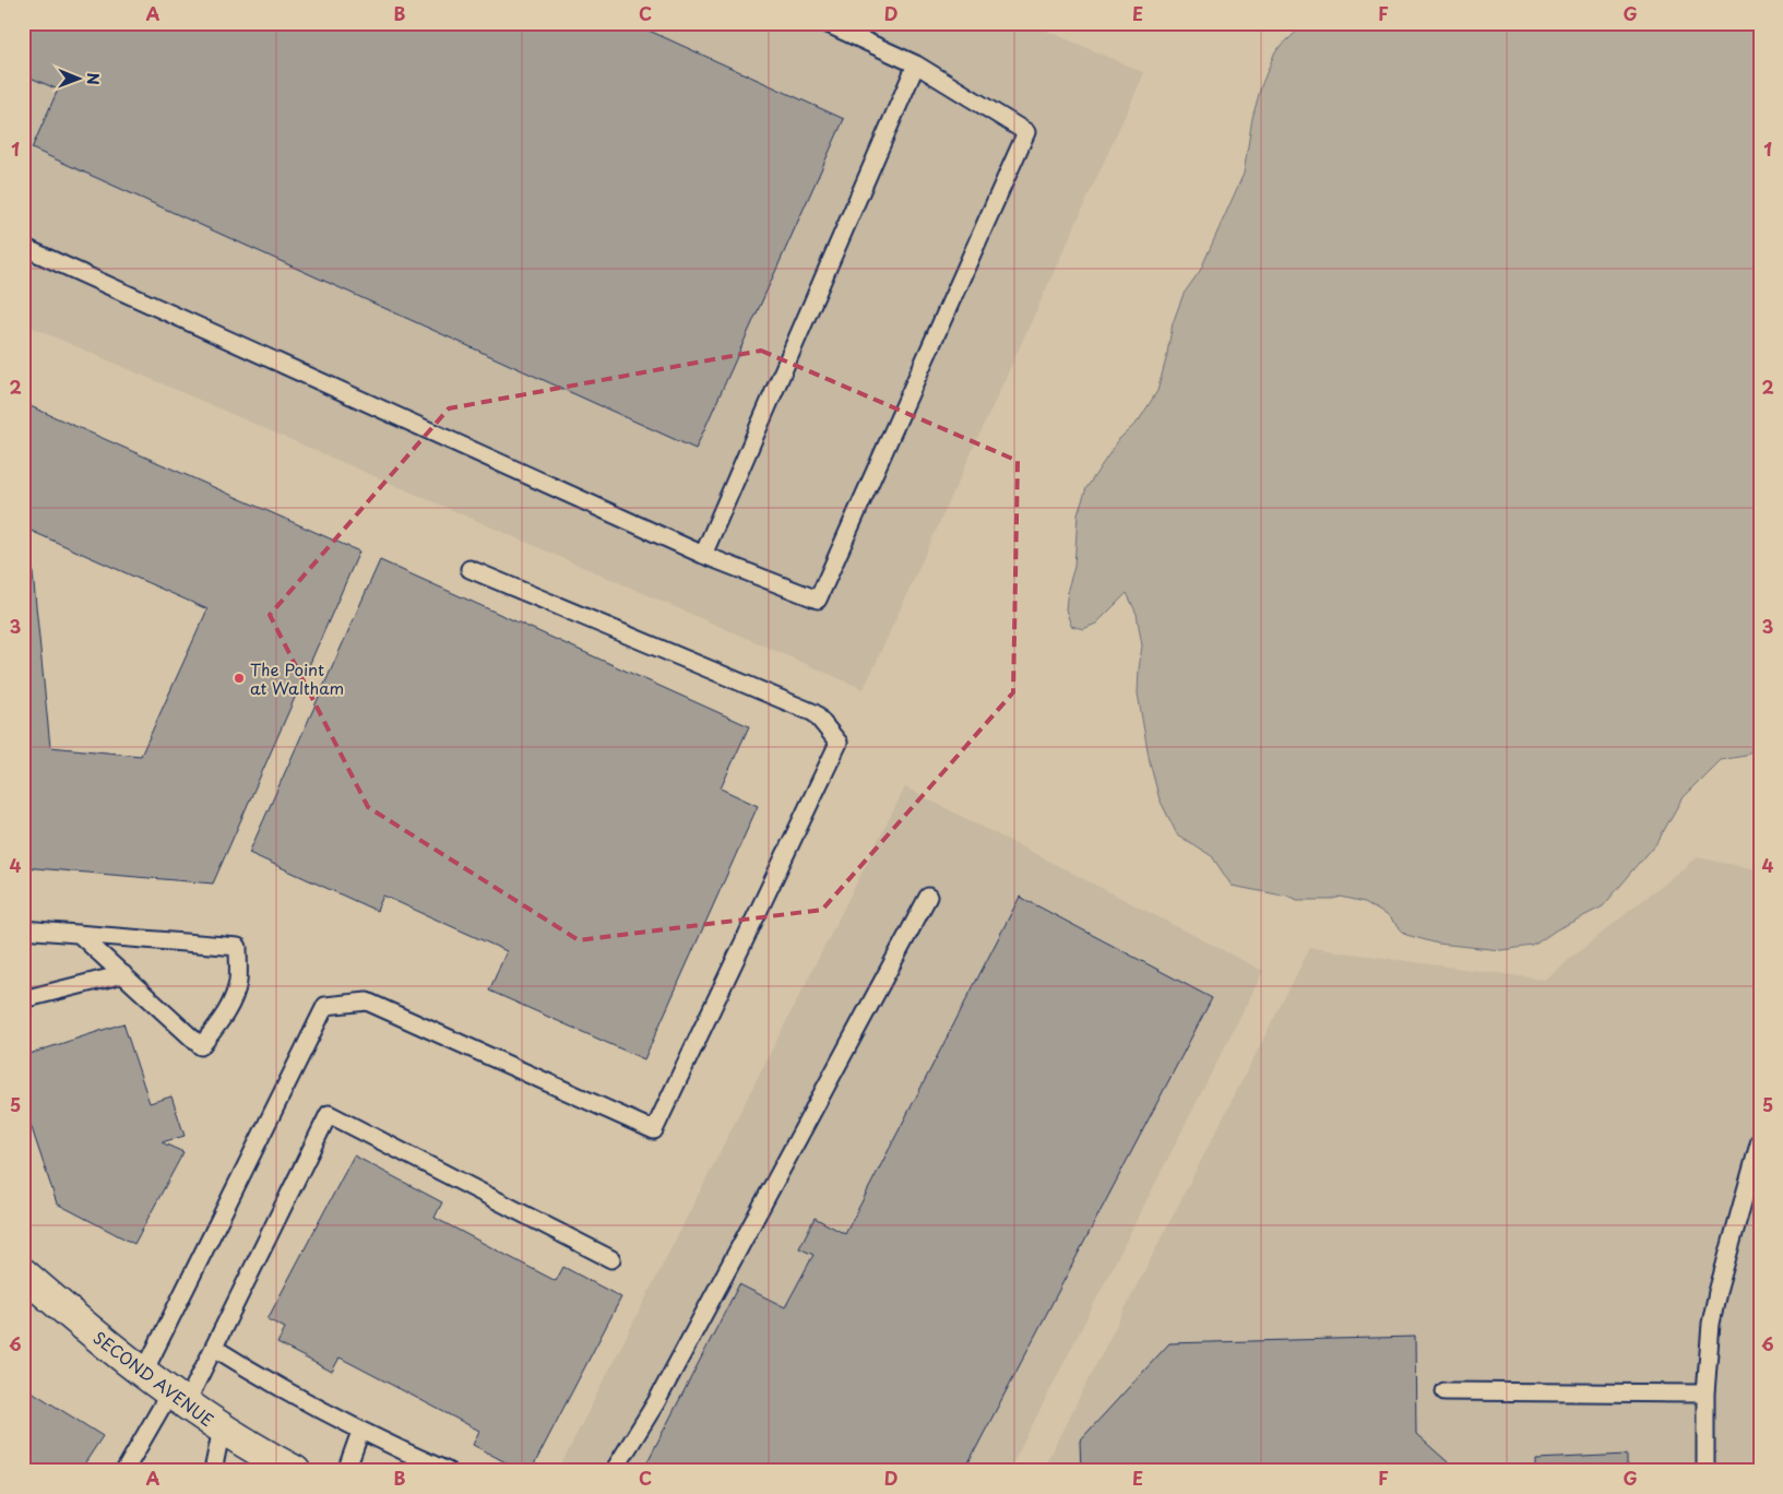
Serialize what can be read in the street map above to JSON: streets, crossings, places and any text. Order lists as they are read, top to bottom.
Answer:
{
  "streets": {
    "street": ["SECOND AVENUE"]
  },
  "places": ["The Point at Waltham"],
  "north": "right",
  "grid": {
    "columns": [
      "A",
      "B",
      "C",
      "D",
      "E",
      "F",
      "G"
    ],
    "rows": [
      "1",
      "2",
      "3",
      "4",
      "5",
      "6"
    ]
  }
}
